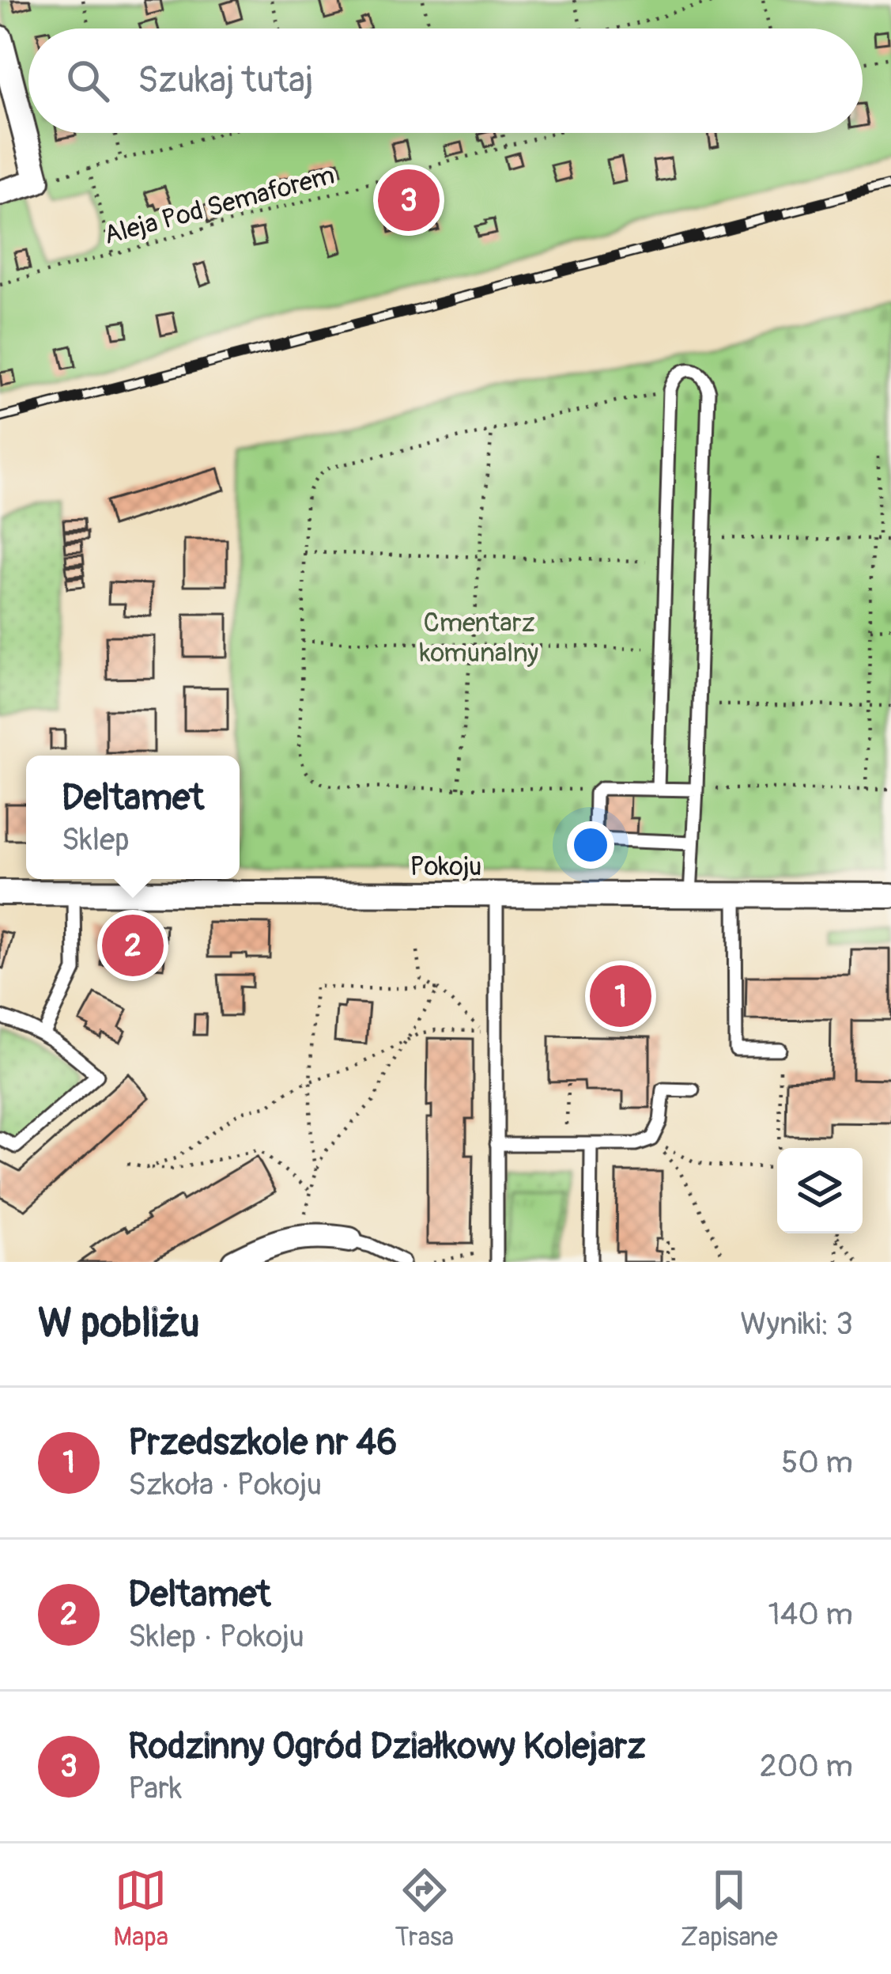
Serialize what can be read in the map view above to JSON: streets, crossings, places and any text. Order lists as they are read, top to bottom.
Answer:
{
  "streets": {
    "street": ["Pokoju"],
    "path": ["Aleja Pod Semaforem"]
  },
  "parks": ["Cmentarz komunalny"],
  "page": {
    "search": "Szukaj tutaj",
    "pins": ["3", "2", "1"],
    "popup": ["Deltamet", "Sklep"],
    "heading": ["W pobliżu", "Wyniki: 3"],
    "list": [
      {
        "mark": "1",
        "name": "Przedszkole nr 46",
        "note": "Szkoła · Pokoju",
        "value": "50 m"
      },
      {
        "mark": "2",
        "name": "Deltamet",
        "note": "Sklep · Pokoju",
        "value": "140 m"
      },
      {
        "mark": "3",
        "name": "Rodzinny Ogród Działkowy Kolejarz",
        "note": "Park",
        "value": "200 m"
      }
    ],
    "nav": ["Mapa", "Trasa", "Zapisane"]
  }
}
